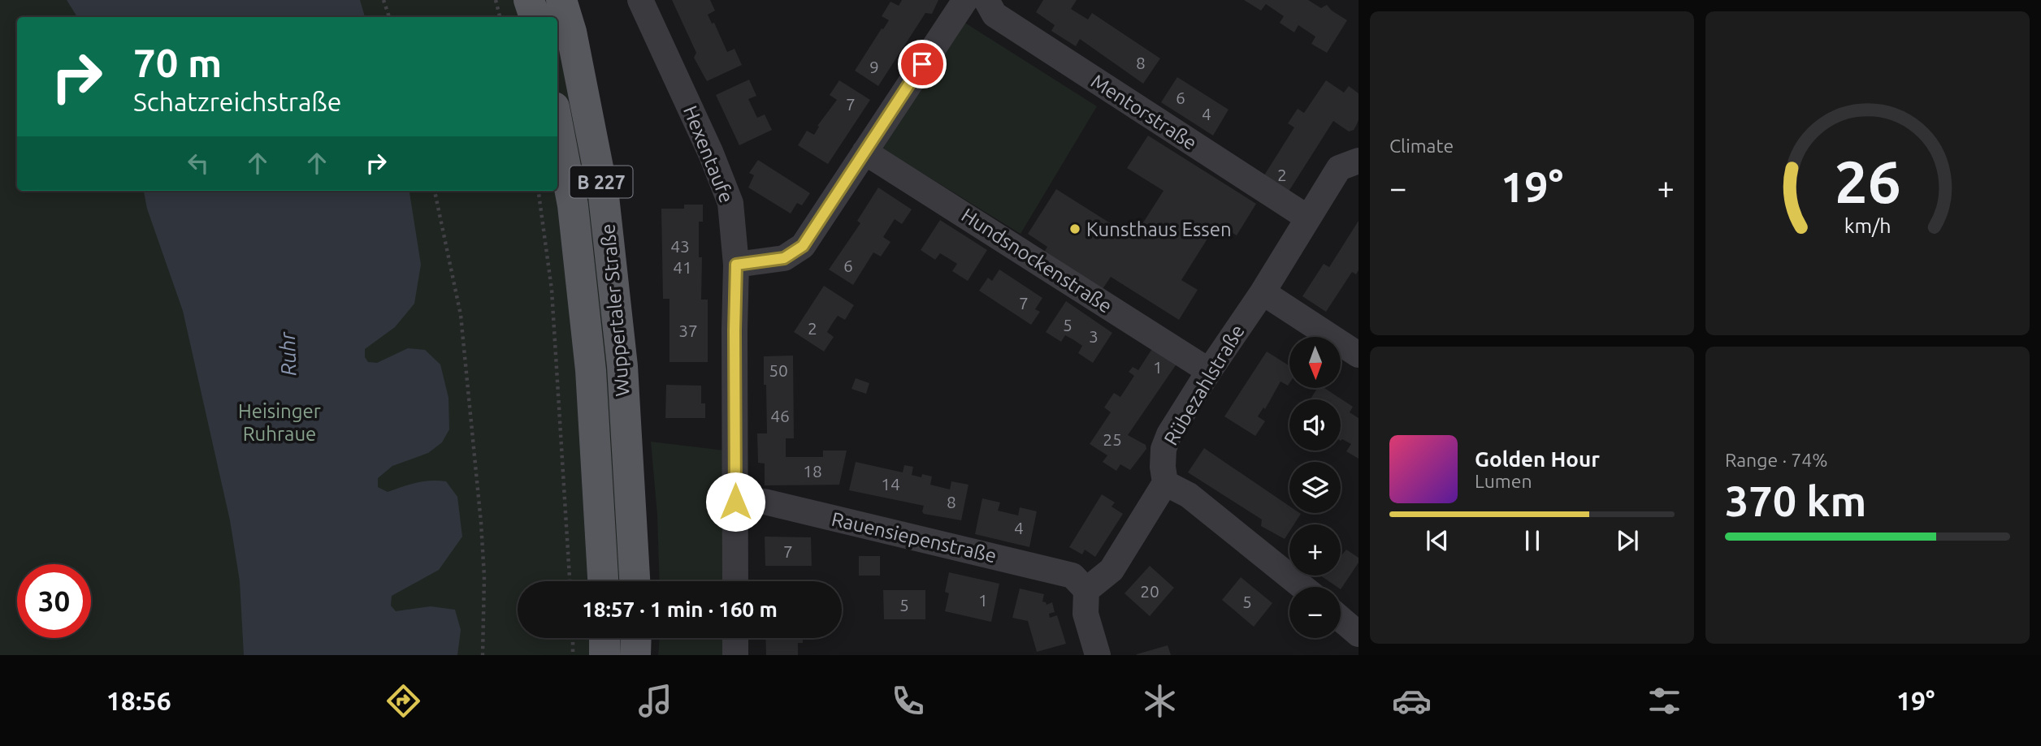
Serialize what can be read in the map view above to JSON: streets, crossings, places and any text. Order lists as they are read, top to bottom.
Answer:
{
  "streets": {
    "main road": ["B 227", "Wuppertaler Straße"],
    "street": [
      "Mentorstraße",
      "Hexentaufe",
      "Hundsnockenstraße",
      "Rübezahlstraße",
      "Rauensiepenstraße"
    ]
  },
  "crossings": [
    ["Mentorstraße", "Rübezahlstraße"],
    ["Hexentaufe", "Rauensiepenstraße"],
    ["Hundsnockenstraße", "Rübezahlstraße"]
  ],
  "water": ["Ruhr"],
  "parks": ["Heisinger Ruhraue"],
  "places": ["Kunsthaus Essen"],
  "house_numbers": [
    "8",
    "9",
    "6",
    "7",
    "4",
    "2",
    "43",
    "6",
    "41",
    "7",
    "5",
    "2",
    "37",
    "3",
    "1",
    "50",
    "46",
    "25",
    "18",
    "14",
    "8",
    "4",
    "7",
    "20",
    "1",
    "5",
    "5"
  ],
  "north": "bottom",
  "page": {
    "tile": [
      "Climate",
      ["Range · 74%", "370 km"]
    ],
    "turn": ["70 m", "Schatzreichstraße"],
    "heat": ["−", "19°", "+"],
    "map_buttons": ["+", "−"],
    "song": ["Golden Hour", "Lumen"],
    "limit": "30",
    "trip": "18:57 · 1 min · 160 m",
    "tabs": ["18:56", "19°"],
    "gauge": ["26", "km/h"]
  }
}
